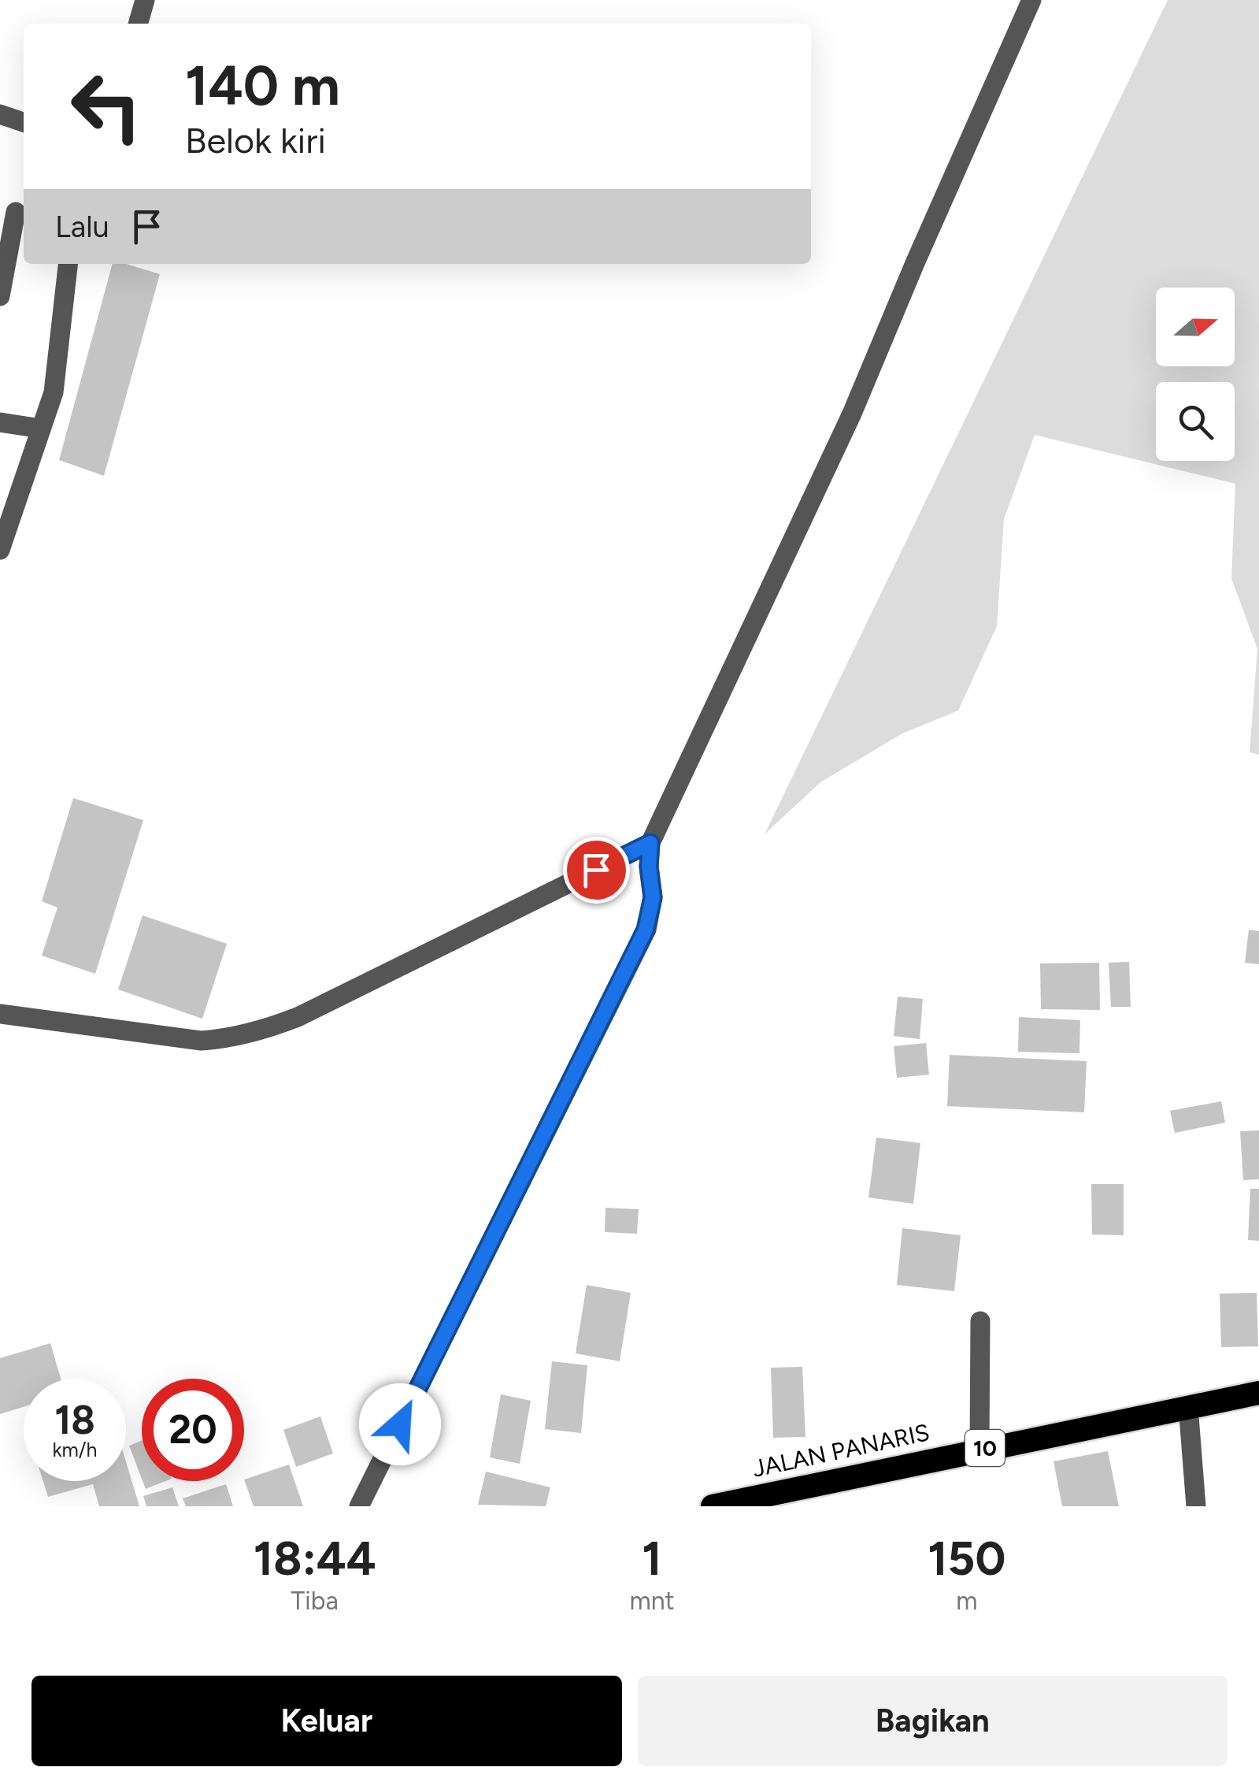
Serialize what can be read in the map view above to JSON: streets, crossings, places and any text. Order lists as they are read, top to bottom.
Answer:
{
  "streets": {
    "highway": ["10", "JALAN PANARIS"]
  },
  "north": "right",
  "page": {
    "turn": ["140 m", "Belok kiri"],
    "then": "Lalu",
    "speed": "18 km/h",
    "limit": "20",
    "eta": [
      "18:44",
      "Tiba",
      "1",
      "mnt",
      "150",
      "m"
    ],
    "buttons": ["Keluar", "Bagikan"]
  }
}
